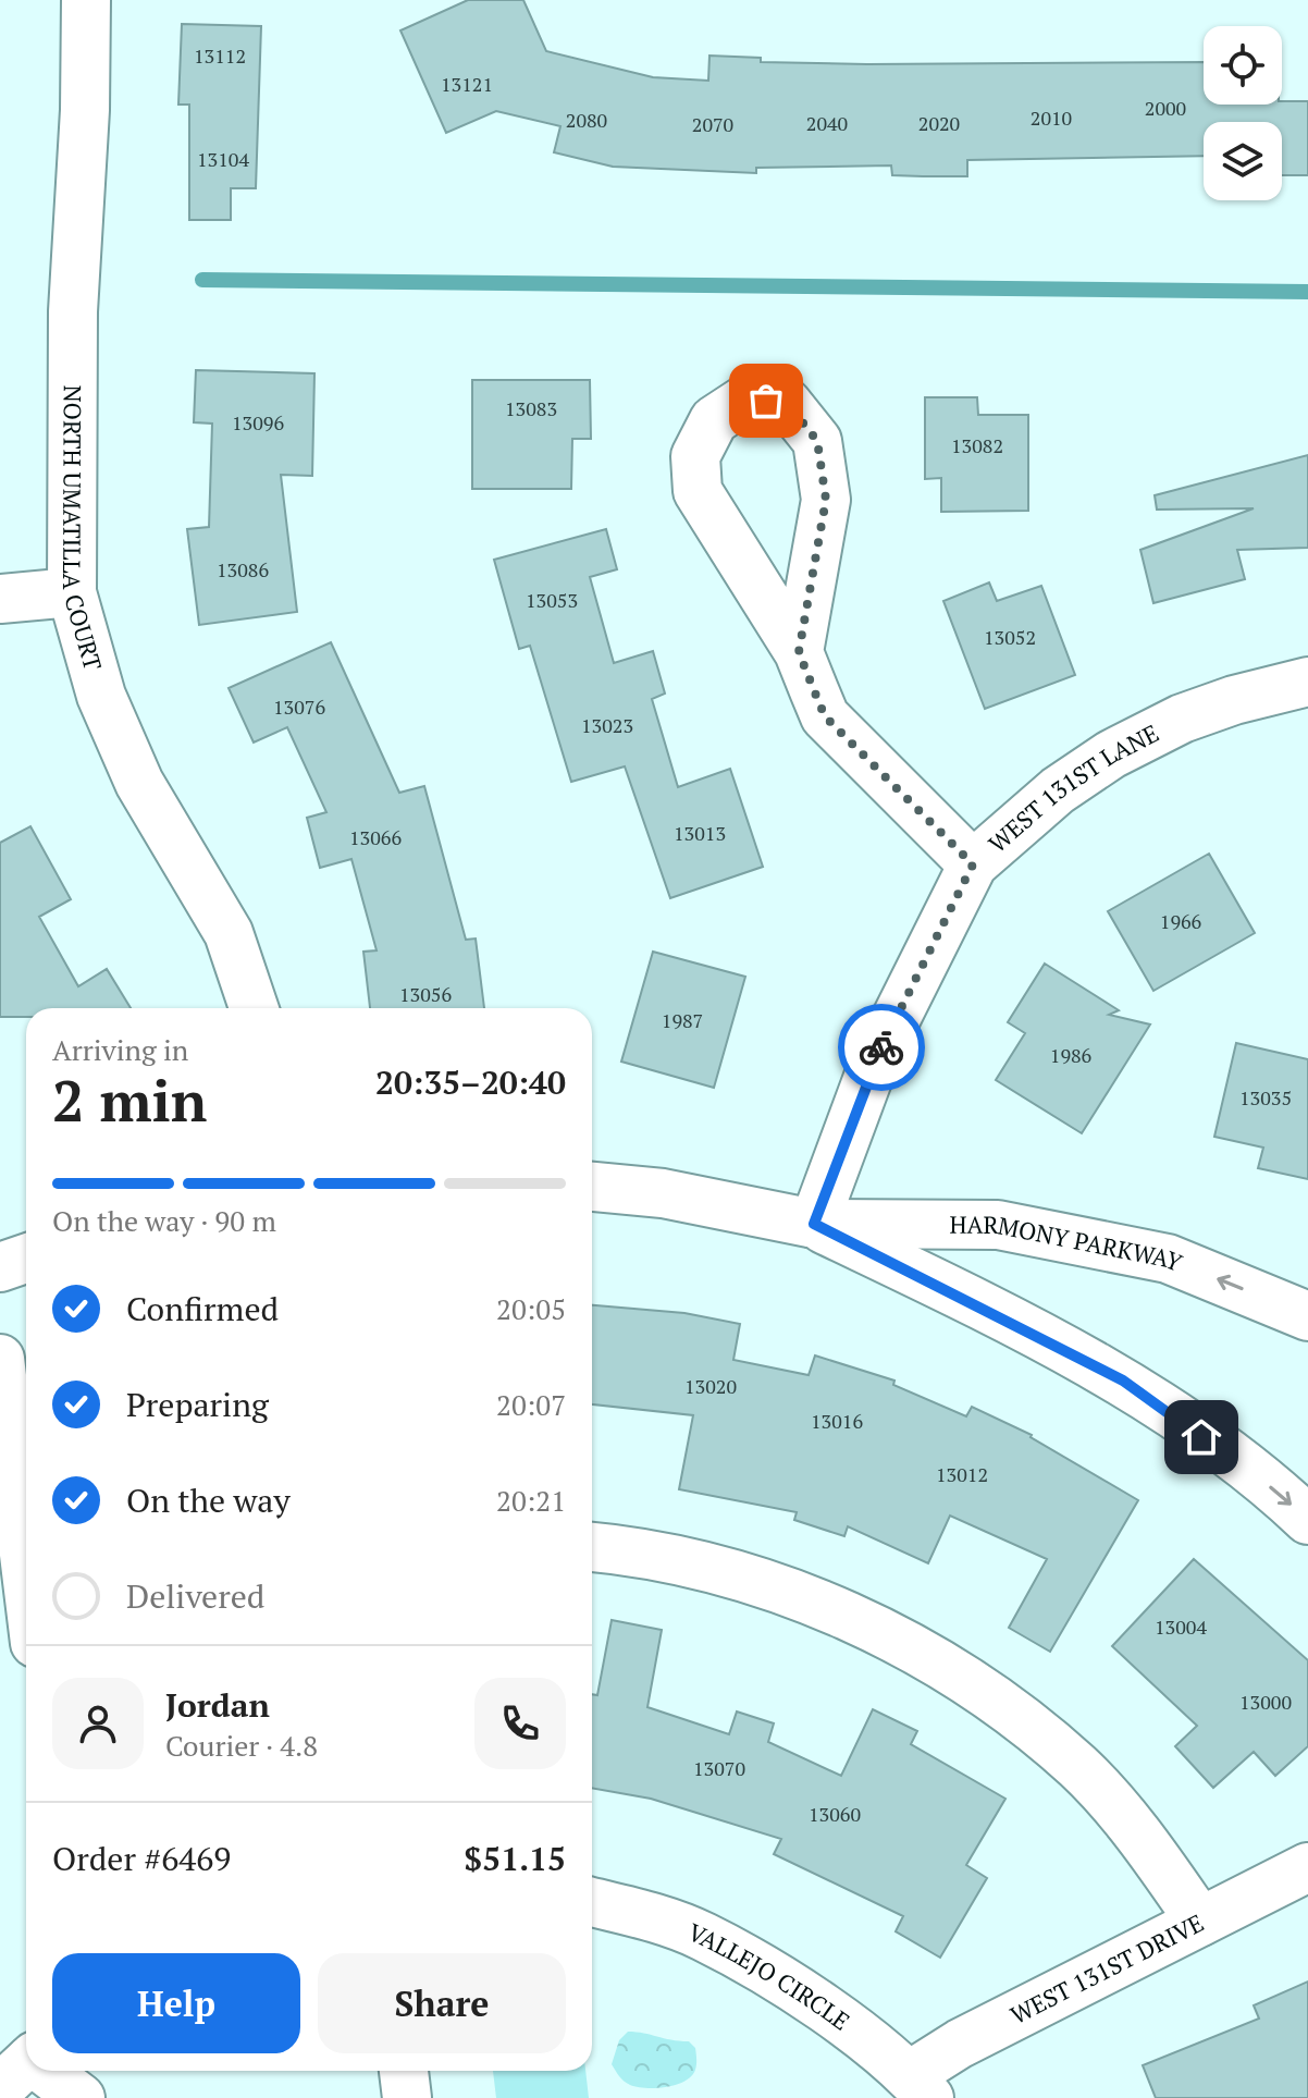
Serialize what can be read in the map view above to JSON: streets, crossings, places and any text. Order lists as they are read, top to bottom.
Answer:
{
  "streets": {
    "street": [
      "NORTH UMATILLA COURT",
      "WEST 131ST LANE",
      "HARMONY PARKWAY",
      "WEST 131ST DRIVE",
      "VALLEJO CIRCLE"
    ]
  },
  "crossings": [
    ["WEST 131ST LANE", "HARMONY PARKWAY"],
    ["WEST 131ST DRIVE", "VALLEJO CIRCLE"]
  ],
  "house_numbers": [
    "13112",
    "13121",
    "2000",
    "2010",
    "2080",
    "2040",
    "2020",
    "2070",
    "13104",
    "13083",
    "13096",
    "13082",
    "13086",
    "13053",
    "13052",
    "13076",
    "13023",
    "13013",
    "13066",
    "1966",
    "13056",
    "1987",
    "1986",
    "13035",
    "13020",
    "13016",
    "13012",
    "13004",
    "13000",
    "13070",
    "13060"
  ],
  "page": {
    "heading": ["2 min", "Arriving in", "20:35–20:40"],
    "panel": [
      "Jordan",
      "Courier · 4.8",
      "Order #6469",
      "$51.15"
    ],
    "bar": "On the way · 90 m",
    "list": [
      ["Confirmed", "20:05"],
      ["Preparing", "20:07"],
      ["On the way", "20:21"],
      "Delivered"
    ],
    "buttons": ["Help", "Share"]
  }
}
